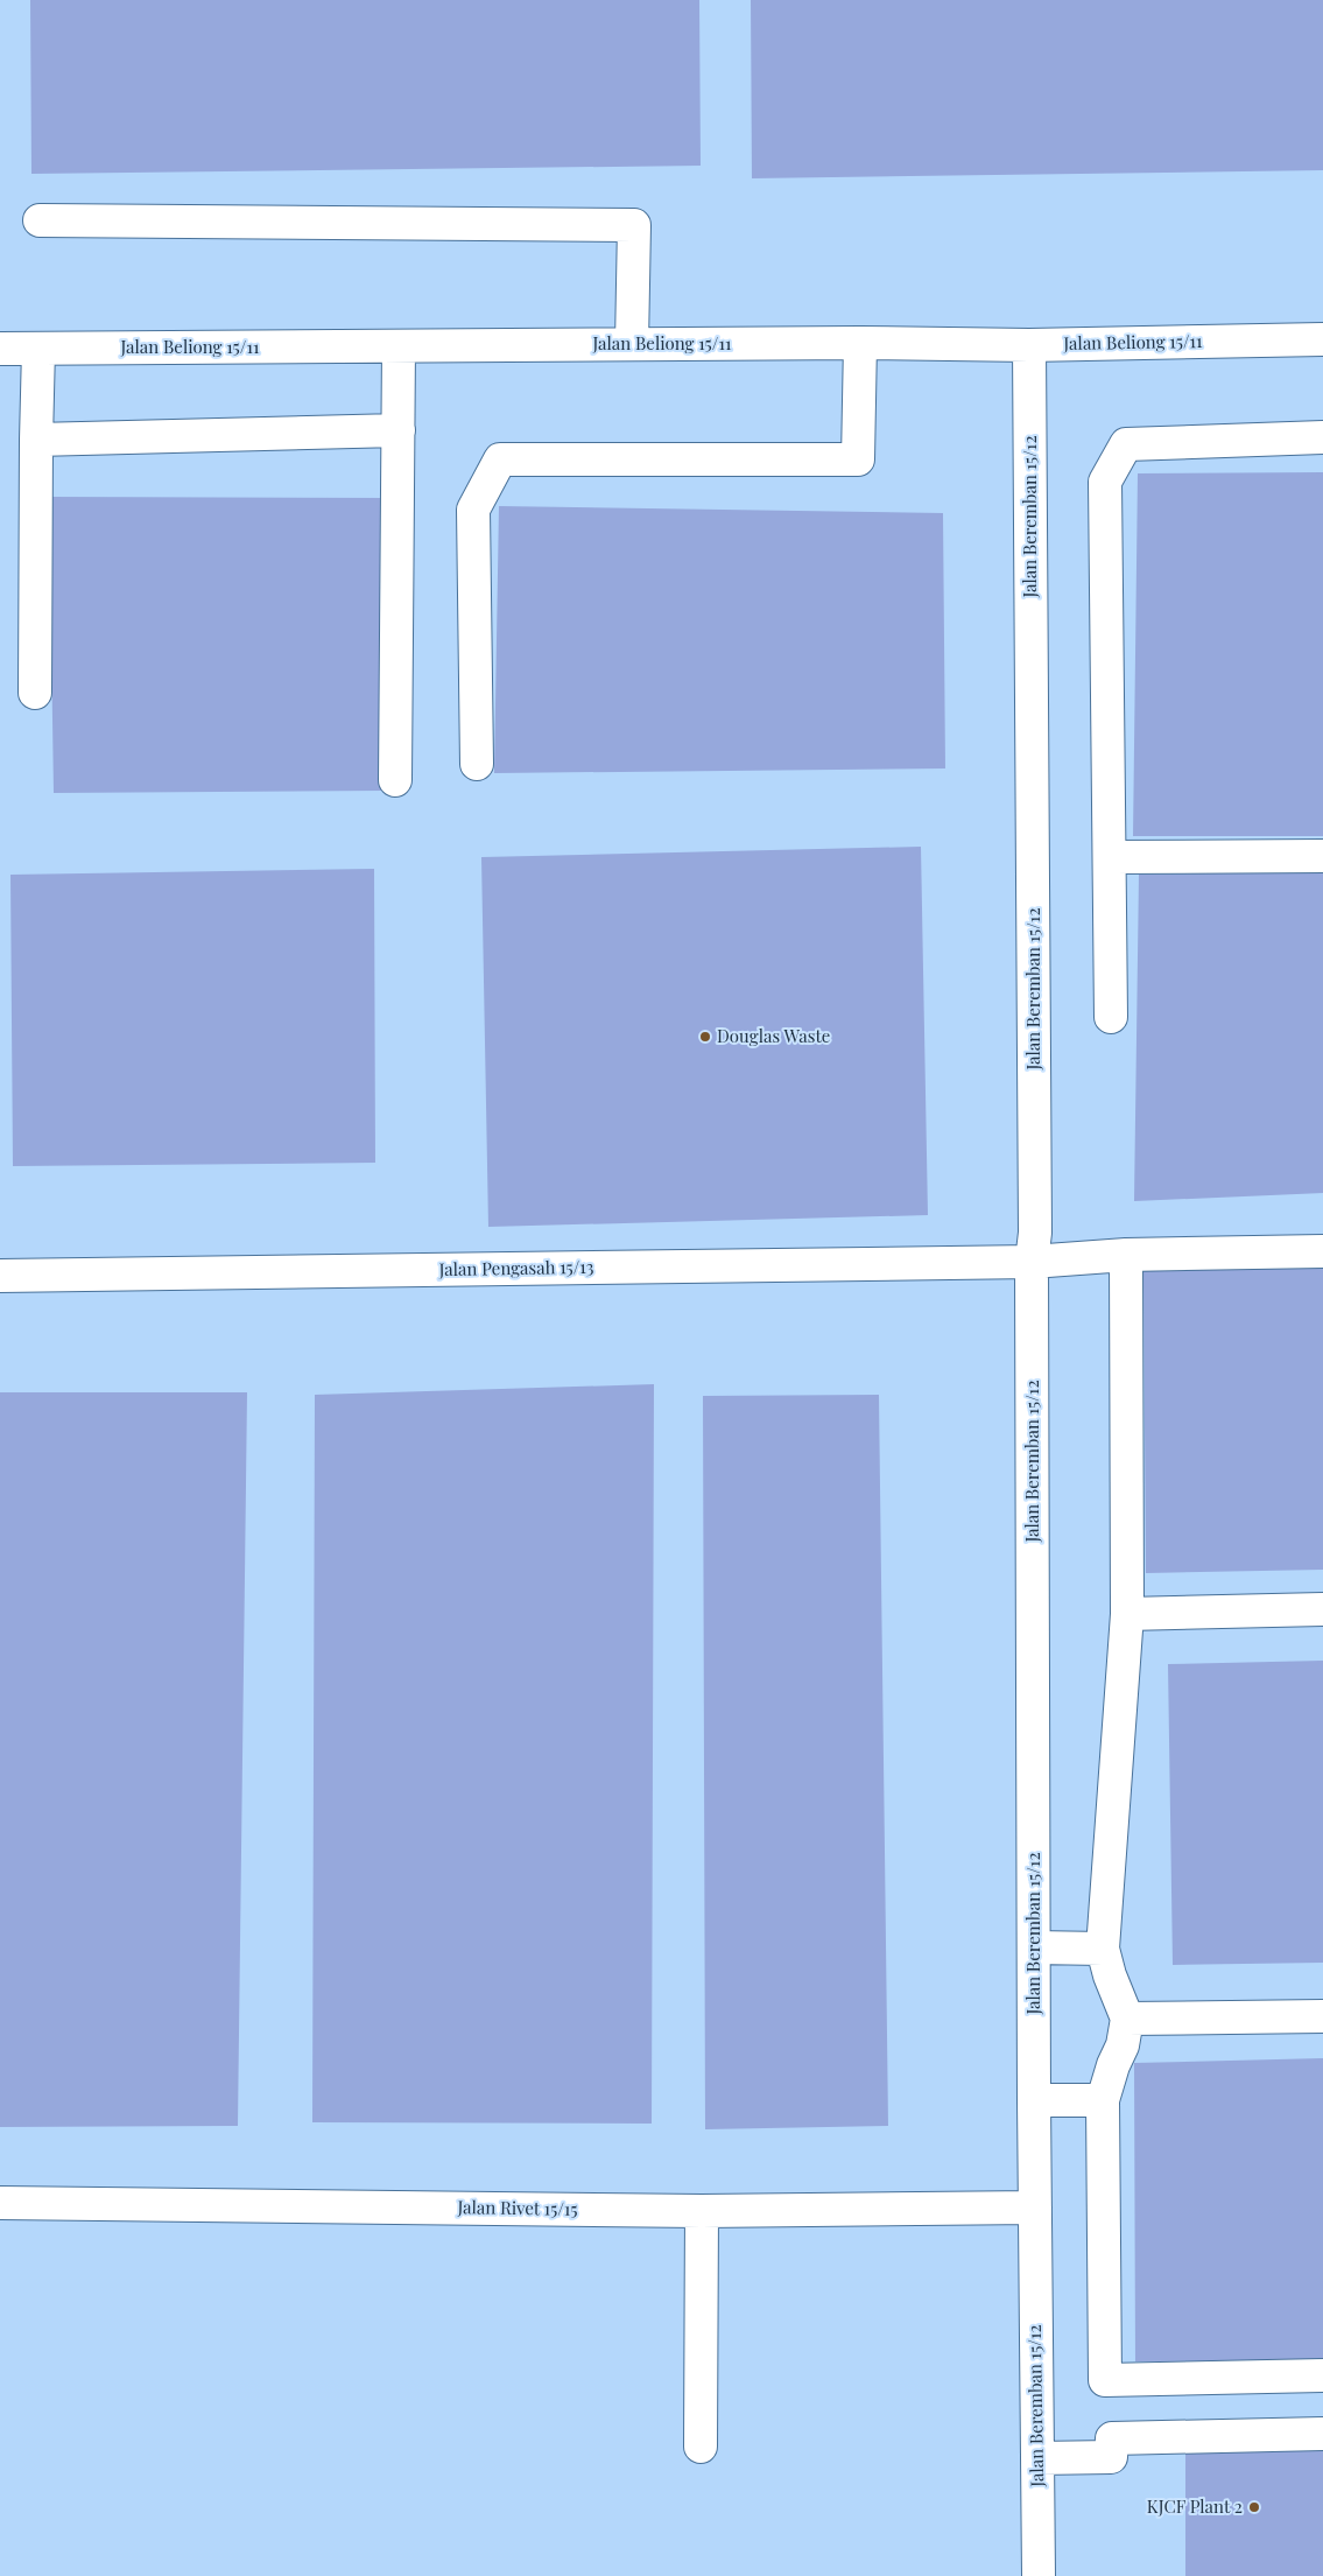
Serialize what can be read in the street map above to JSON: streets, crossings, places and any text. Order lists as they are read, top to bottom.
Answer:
{
  "streets": {
    "street": [
      "Jalan Beliong 15/11",
      "Jalan Beremban 15/12",
      "Jalan Pengasah 15/13",
      "Jalan Rivet 15/15"
    ]
  },
  "crossings": [
    ["Jalan Beliong 15/11", "Jalan Beremban 15/12"],
    ["Jalan Beremban 15/12", "Jalan Pengasah 15/13"],
    ["Jalan Beremban 15/12", "Jalan Rivet 15/15"]
  ],
  "places": ["Douglas Waste", "KJCF Plant 2"]
}
